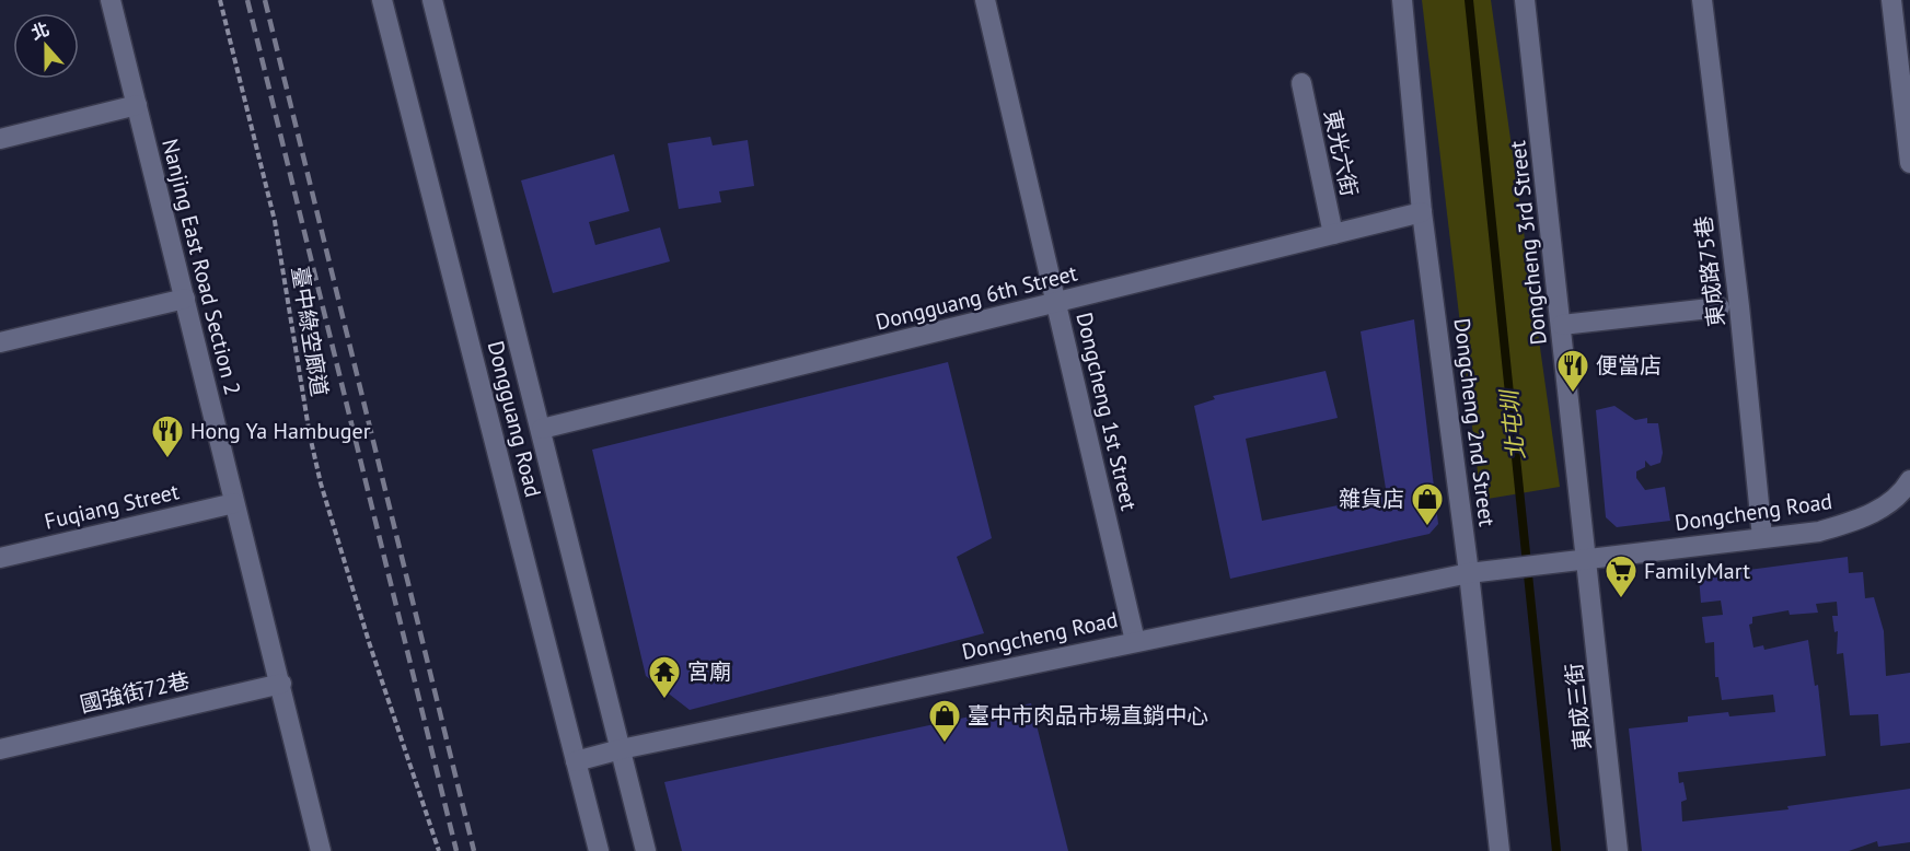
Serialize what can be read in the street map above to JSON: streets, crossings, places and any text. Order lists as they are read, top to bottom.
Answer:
{
  "streets": {
    "street": [
      "東光六街",
      "Dongcheng 3rd Street",
      "Nanjing East Road Section 2",
      "東成路75巷",
      "Dongguang 6th Street",
      "Dongcheng 1st Street",
      "Dongguang Road",
      "Dongcheng 2nd Street",
      "Fuqiang Street",
      "Dongcheng Road",
      "國強街72巷",
      "東成三街"
    ],
    "path": ["臺中綠空廊道"]
  },
  "crossings": [
    ["東光六街", "Dongguang 6th Street"],
    ["Dongcheng 3rd Street", "Dongcheng Road"],
    ["Dongcheng 3rd Street", "東成三街"],
    ["Nanjing East Road Section 2", "Fuqiang Street"],
    ["Nanjing East Road Section 2", "國強街72巷"],
    ["東成路75巷", "Dongcheng Road"],
    ["Dongguang 6th Street", "Dongcheng 1st Street"],
    ["Dongguang 6th Street", "Dongguang Road"],
    ["Dongguang 6th Street", "Dongcheng 2nd Street"],
    ["Dongcheng 1st Street", "Dongcheng Road"],
    ["Dongguang Road", "Dongcheng Road"],
    ["Dongcheng 2nd Street", "Dongcheng Road"],
    ["Dongcheng Road", "東成三街"]
  ],
  "water": ["北屯圳"],
  "places": {
    "restaurant": ["便當店", "Hong Ya Hambuger"],
    "shop": ["雜貨店", "臺中市肉品市場直銷中心"],
    "supermarket": ["FamilyMart"],
    "temple": ["宮廟"]
  },
  "north": "top"
}
